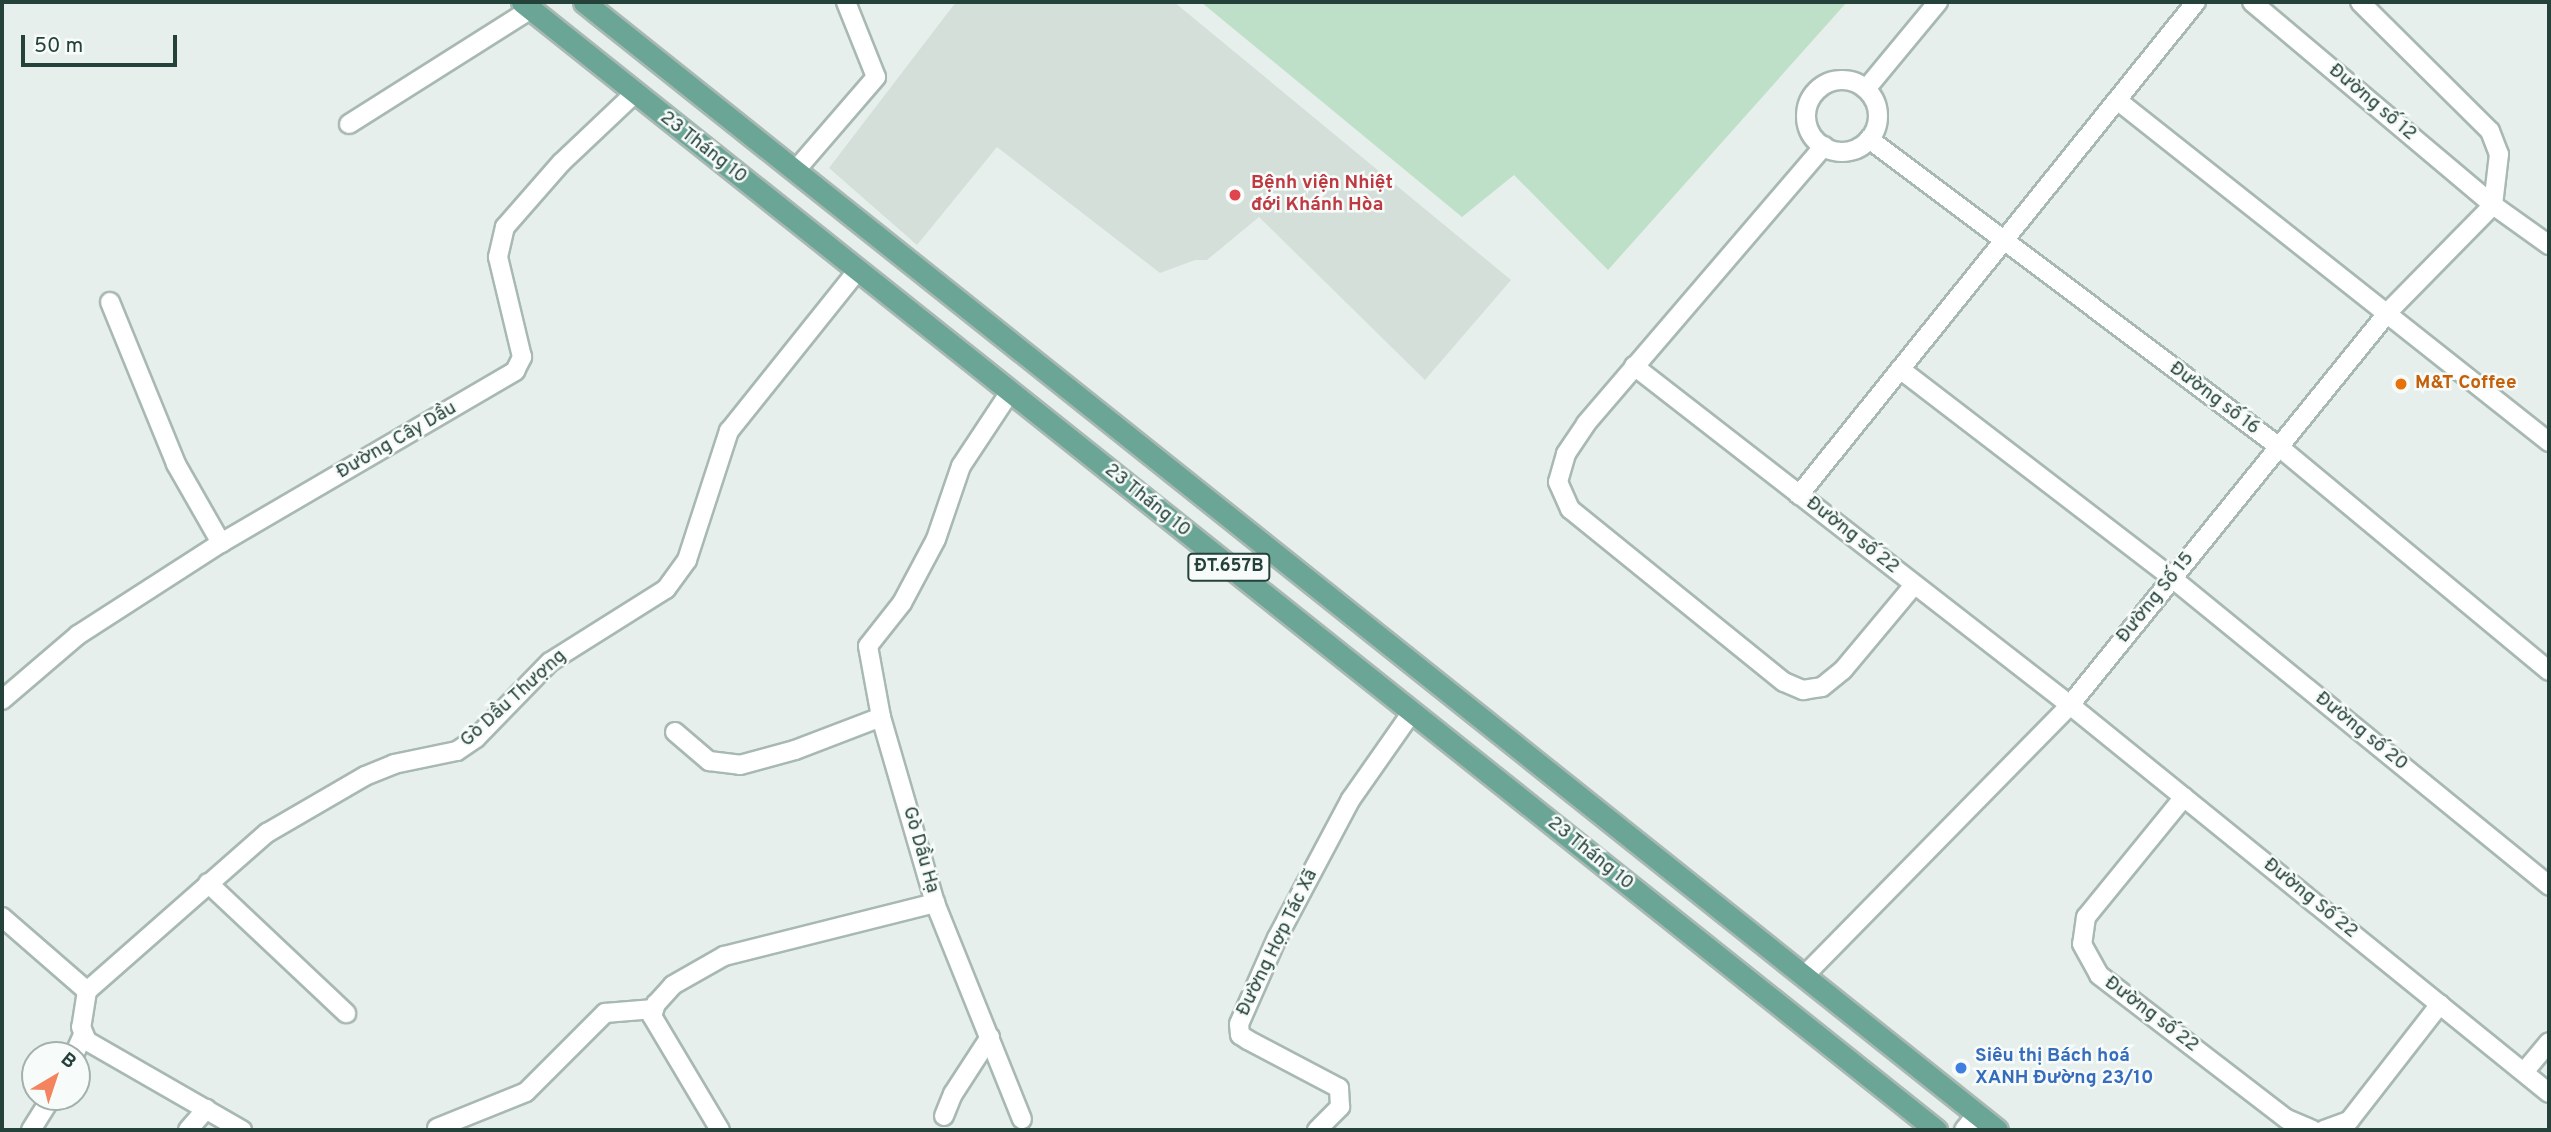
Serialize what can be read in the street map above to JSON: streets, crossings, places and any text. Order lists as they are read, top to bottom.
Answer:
{
  "streets": {
    "main road": ["23 Tháng 10", "ĐT.657B"],
    "street": [
      "Đường số 12",
      "Đường số 16",
      "Đường Cây Dầu",
      "Đường số 22",
      "Đường Số 15",
      "Gò Dầu Thượng",
      "Đường số 20",
      "Gò Dầu Hạ",
      "Đường Số 22",
      "Đường Hợp Tác Xã"
    ]
  },
  "crossings": [
    ["Đường số 12", "Đường Số 15"],
    ["23 Tháng 10", "Đường Cây Dầu"],
    ["23 Tháng 10", "Đường Số 15"],
    ["23 Tháng 10", "Gò Dầu Thượng"],
    ["23 Tháng 10", "Gò Dầu Hạ"],
    ["23 Tháng 10", "Đường Hợp Tác Xã"],
    ["Đường số 16", "Đường Số 15"],
    ["Đường số 22", "Đường Số 15"],
    ["Đường số 22", "Đường Số 22"],
    ["Đường Số 15", "Đường số 20"],
    ["Đường Số 15", "Đường Số 22"]
  ],
  "places": ["Bệnh viện Nhiệt đới Khánh Hòa", "M&T Coffee", "Siêu thị Bách hoá XANH Đường 23/10"],
  "scale_bar": "50 m",
  "north": "top right"
}
